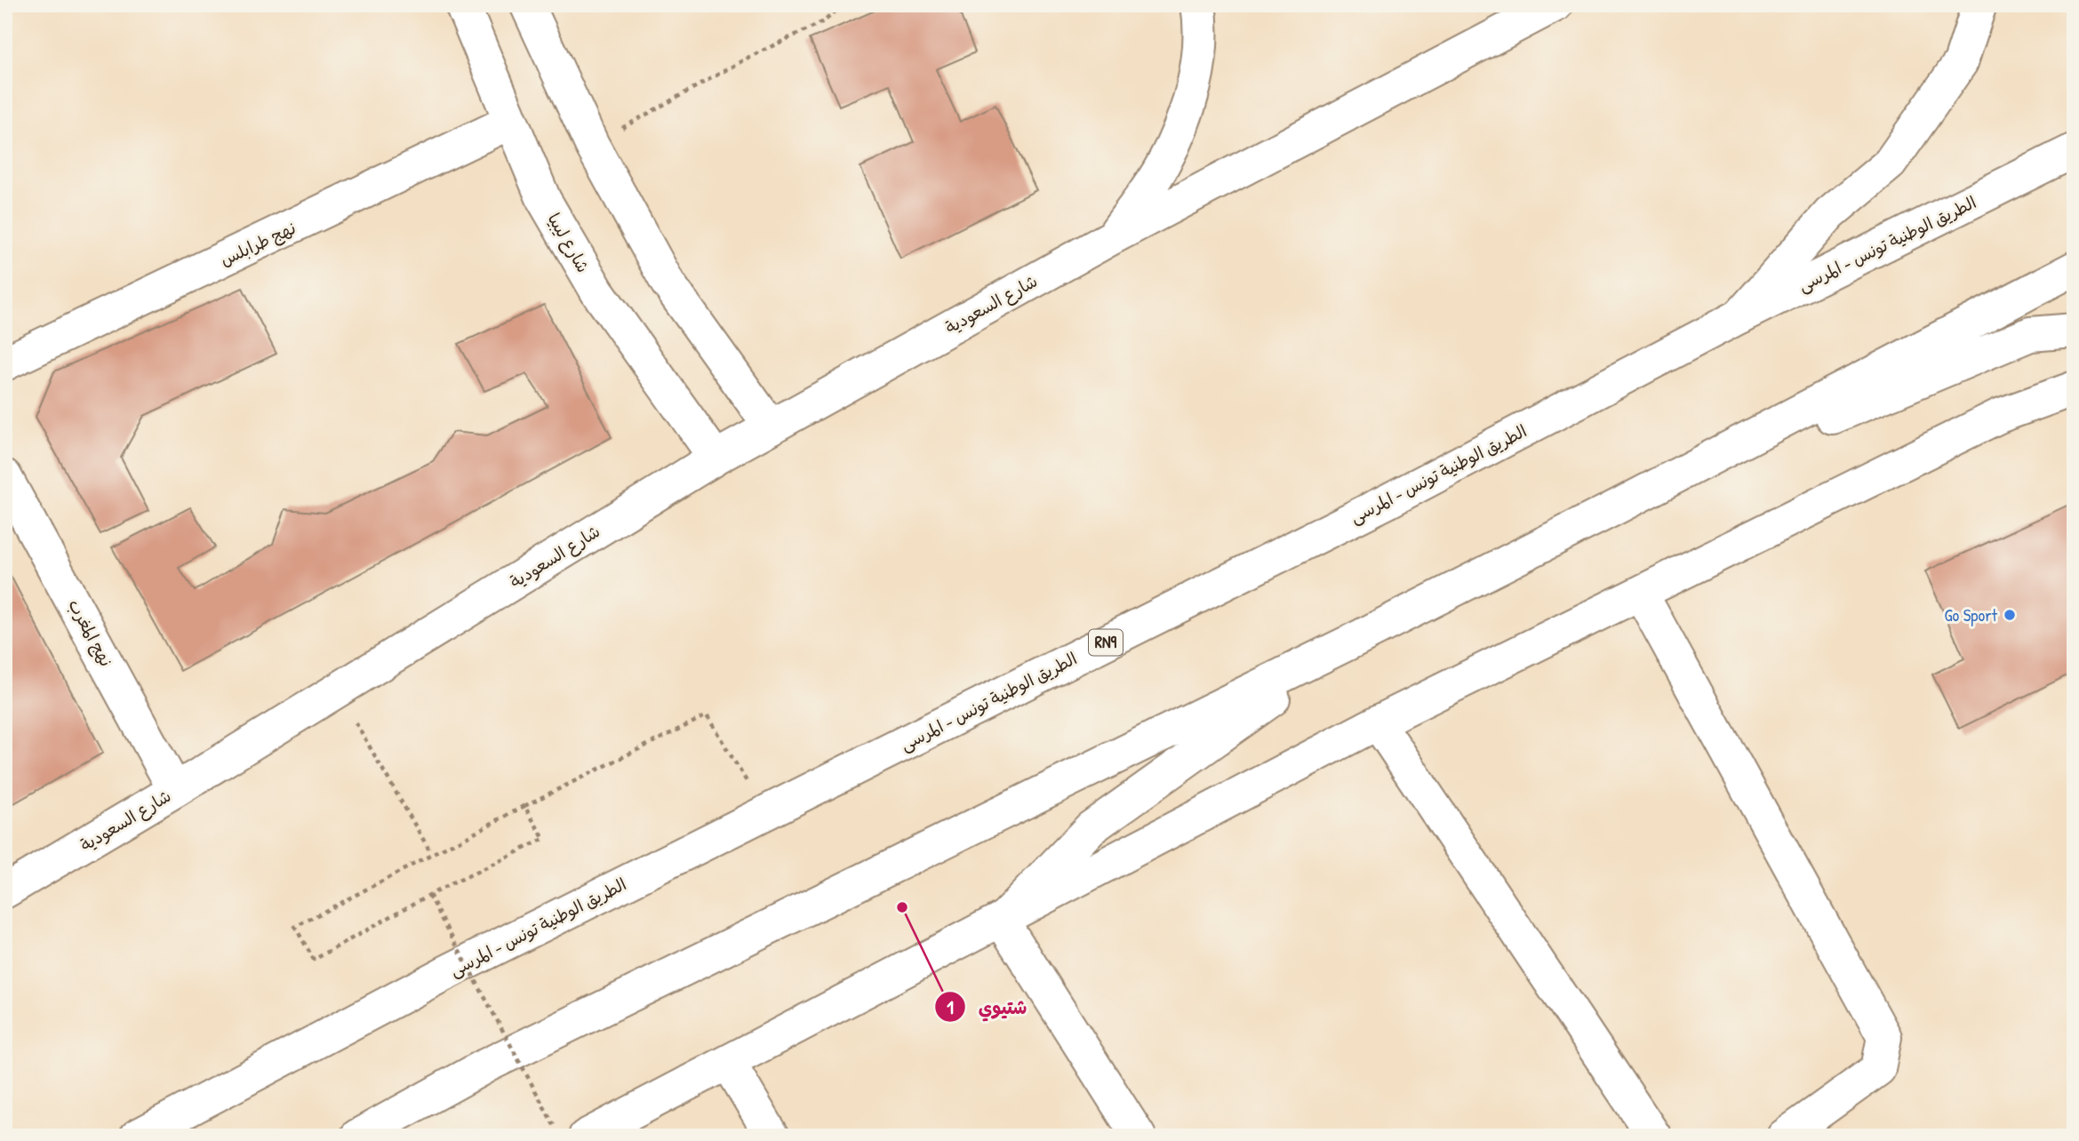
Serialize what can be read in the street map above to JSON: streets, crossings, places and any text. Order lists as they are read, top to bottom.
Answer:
{
  "streets": {
    "main road": [
      "شارع ليبيا",
      "نهج طرابلس",
      "الطريق الوطنية تونس - المرسى",
      "شارع السعودية",
      "نهج المغرب",
      "RN9"
    ]
  },
  "crossings": [
    ["شارع ليبيا", "نهج طرابلس"],
    ["شارع ليبيا", "شارع السعودية"],
    ["شارع السعودية", "نهج المغرب"]
  ],
  "places": ["Go Sport", "شتيوي"]
}
